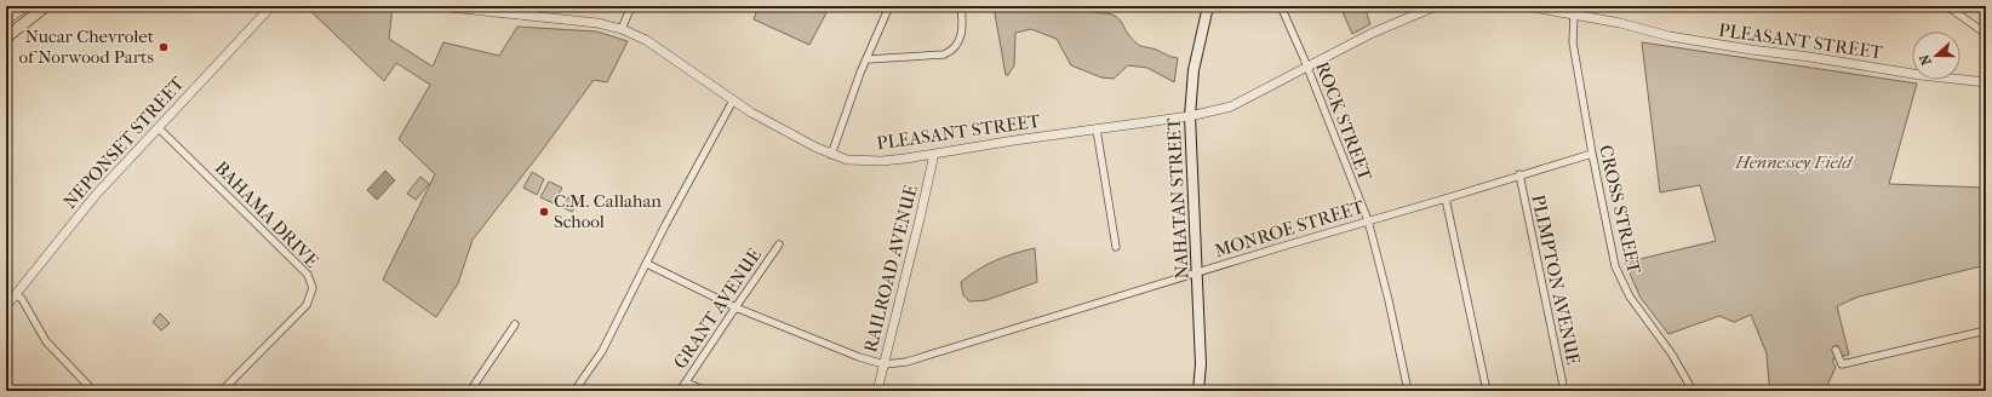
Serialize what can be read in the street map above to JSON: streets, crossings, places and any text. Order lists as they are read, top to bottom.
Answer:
{
  "streets": {
    "main road": ["NAHATAN STREET"],
    "street": [
      "PLEASANT STREET",
      "ROCK STREET",
      "NEPONSET STREET",
      "CROSS STREET",
      "BAHAMA DRIVE",
      "MONROE STREET",
      "RAILROAD AVENUE",
      "PLIMPTON AVENUE",
      "GRANT AVENUE"
    ]
  },
  "crossings": [
    ["PLEASANT STREET", "ROCK STREET"],
    ["PLEASANT STREET", "NAHATAN STREET"],
    ["PLEASANT STREET", "CROSS STREET"],
    ["PLEASANT STREET", "RAILROAD AVENUE"],
    ["ROCK STREET", "MONROE STREET"],
    ["NEPONSET STREET", "BAHAMA DRIVE"],
    ["NAHATAN STREET", "MONROE STREET"],
    ["CROSS STREET", "MONROE STREET"],
    ["MONROE STREET", "RAILROAD AVENUE"],
    ["MONROE STREET", "PLIMPTON AVENUE"]
  ],
  "parks": ["Hennessey Field"],
  "places": ["Nucar Chevrolet of Norwood Parts", "C.M. Callahan School"],
  "north": "left"
}
